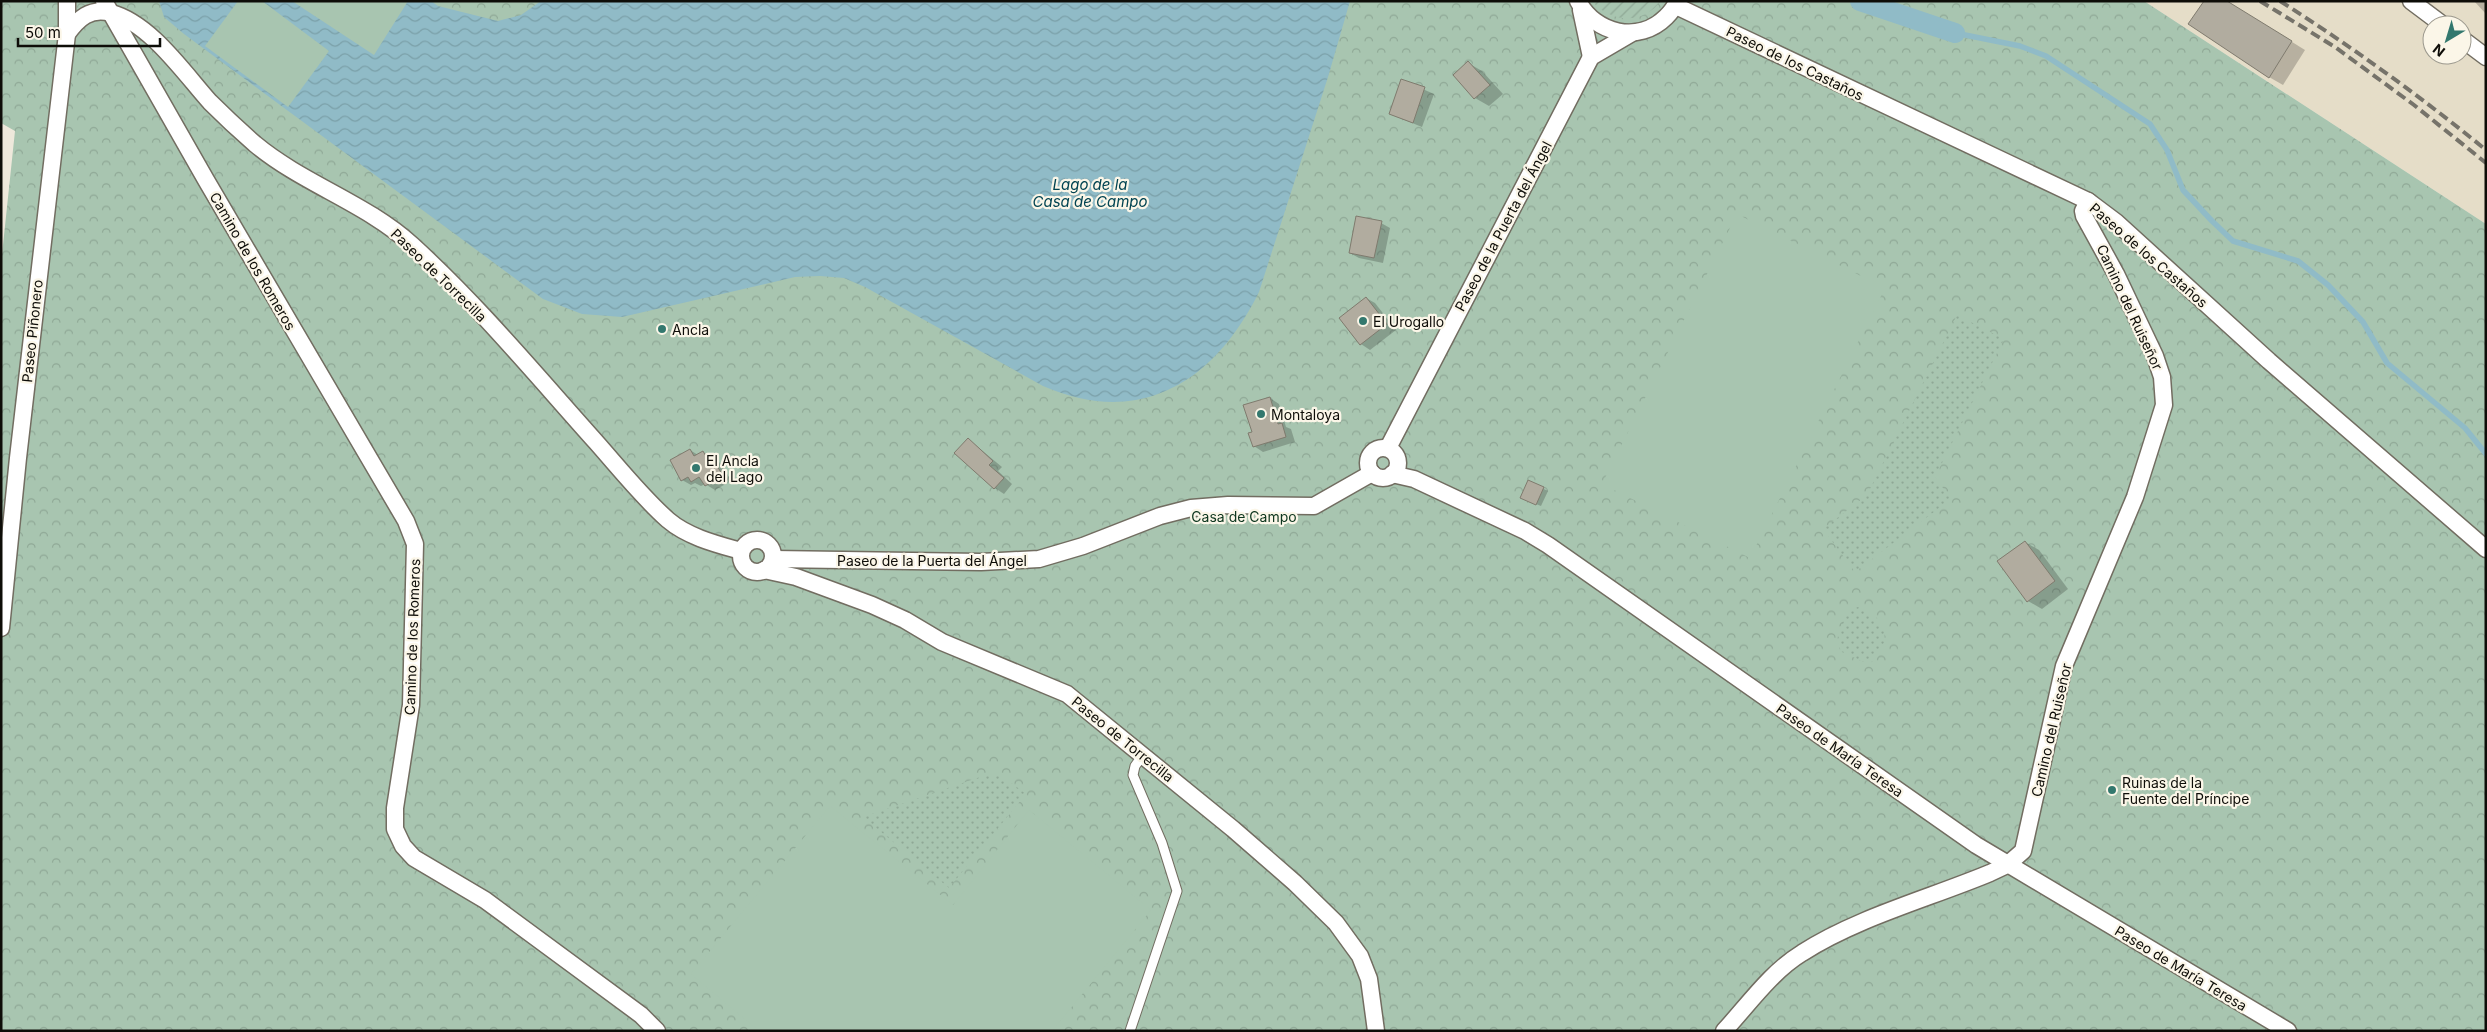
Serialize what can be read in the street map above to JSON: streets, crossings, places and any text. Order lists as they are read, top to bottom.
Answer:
{
  "streets": {
    "street": [
      "Paseo de los Castaños",
      "Paseo de la Puerta del Ángel",
      "Camino de los Romeros",
      "Paseo de Torrecilla",
      "Camino del Ruiseñor",
      "Paseo Piñonero",
      "Paseo de María Teresa"
    ]
  },
  "crossings": [
    ["Paseo de los Castaños", "Camino del Ruiseñor"],
    ["Paseo de la Puerta del Ángel", "Paseo de Torrecilla"],
    ["Paseo de la Puerta del Ángel", "Paseo de María Teresa"],
    ["Camino de los Romeros", "Paseo de Torrecilla"],
    ["Camino del Ruiseñor", "Paseo de María Teresa"]
  ],
  "water": ["Lago de la Casa de Campo"],
  "parks": ["Casa de Campo"],
  "places": [
    "El Urogallo",
    "Ancla",
    "Montaloya",
    "El Ancla del Lago",
    "Ruinas de la Fuente del Príncipe"
  ],
  "scale_bar": "50 m",
  "north": "bottom left"
}
